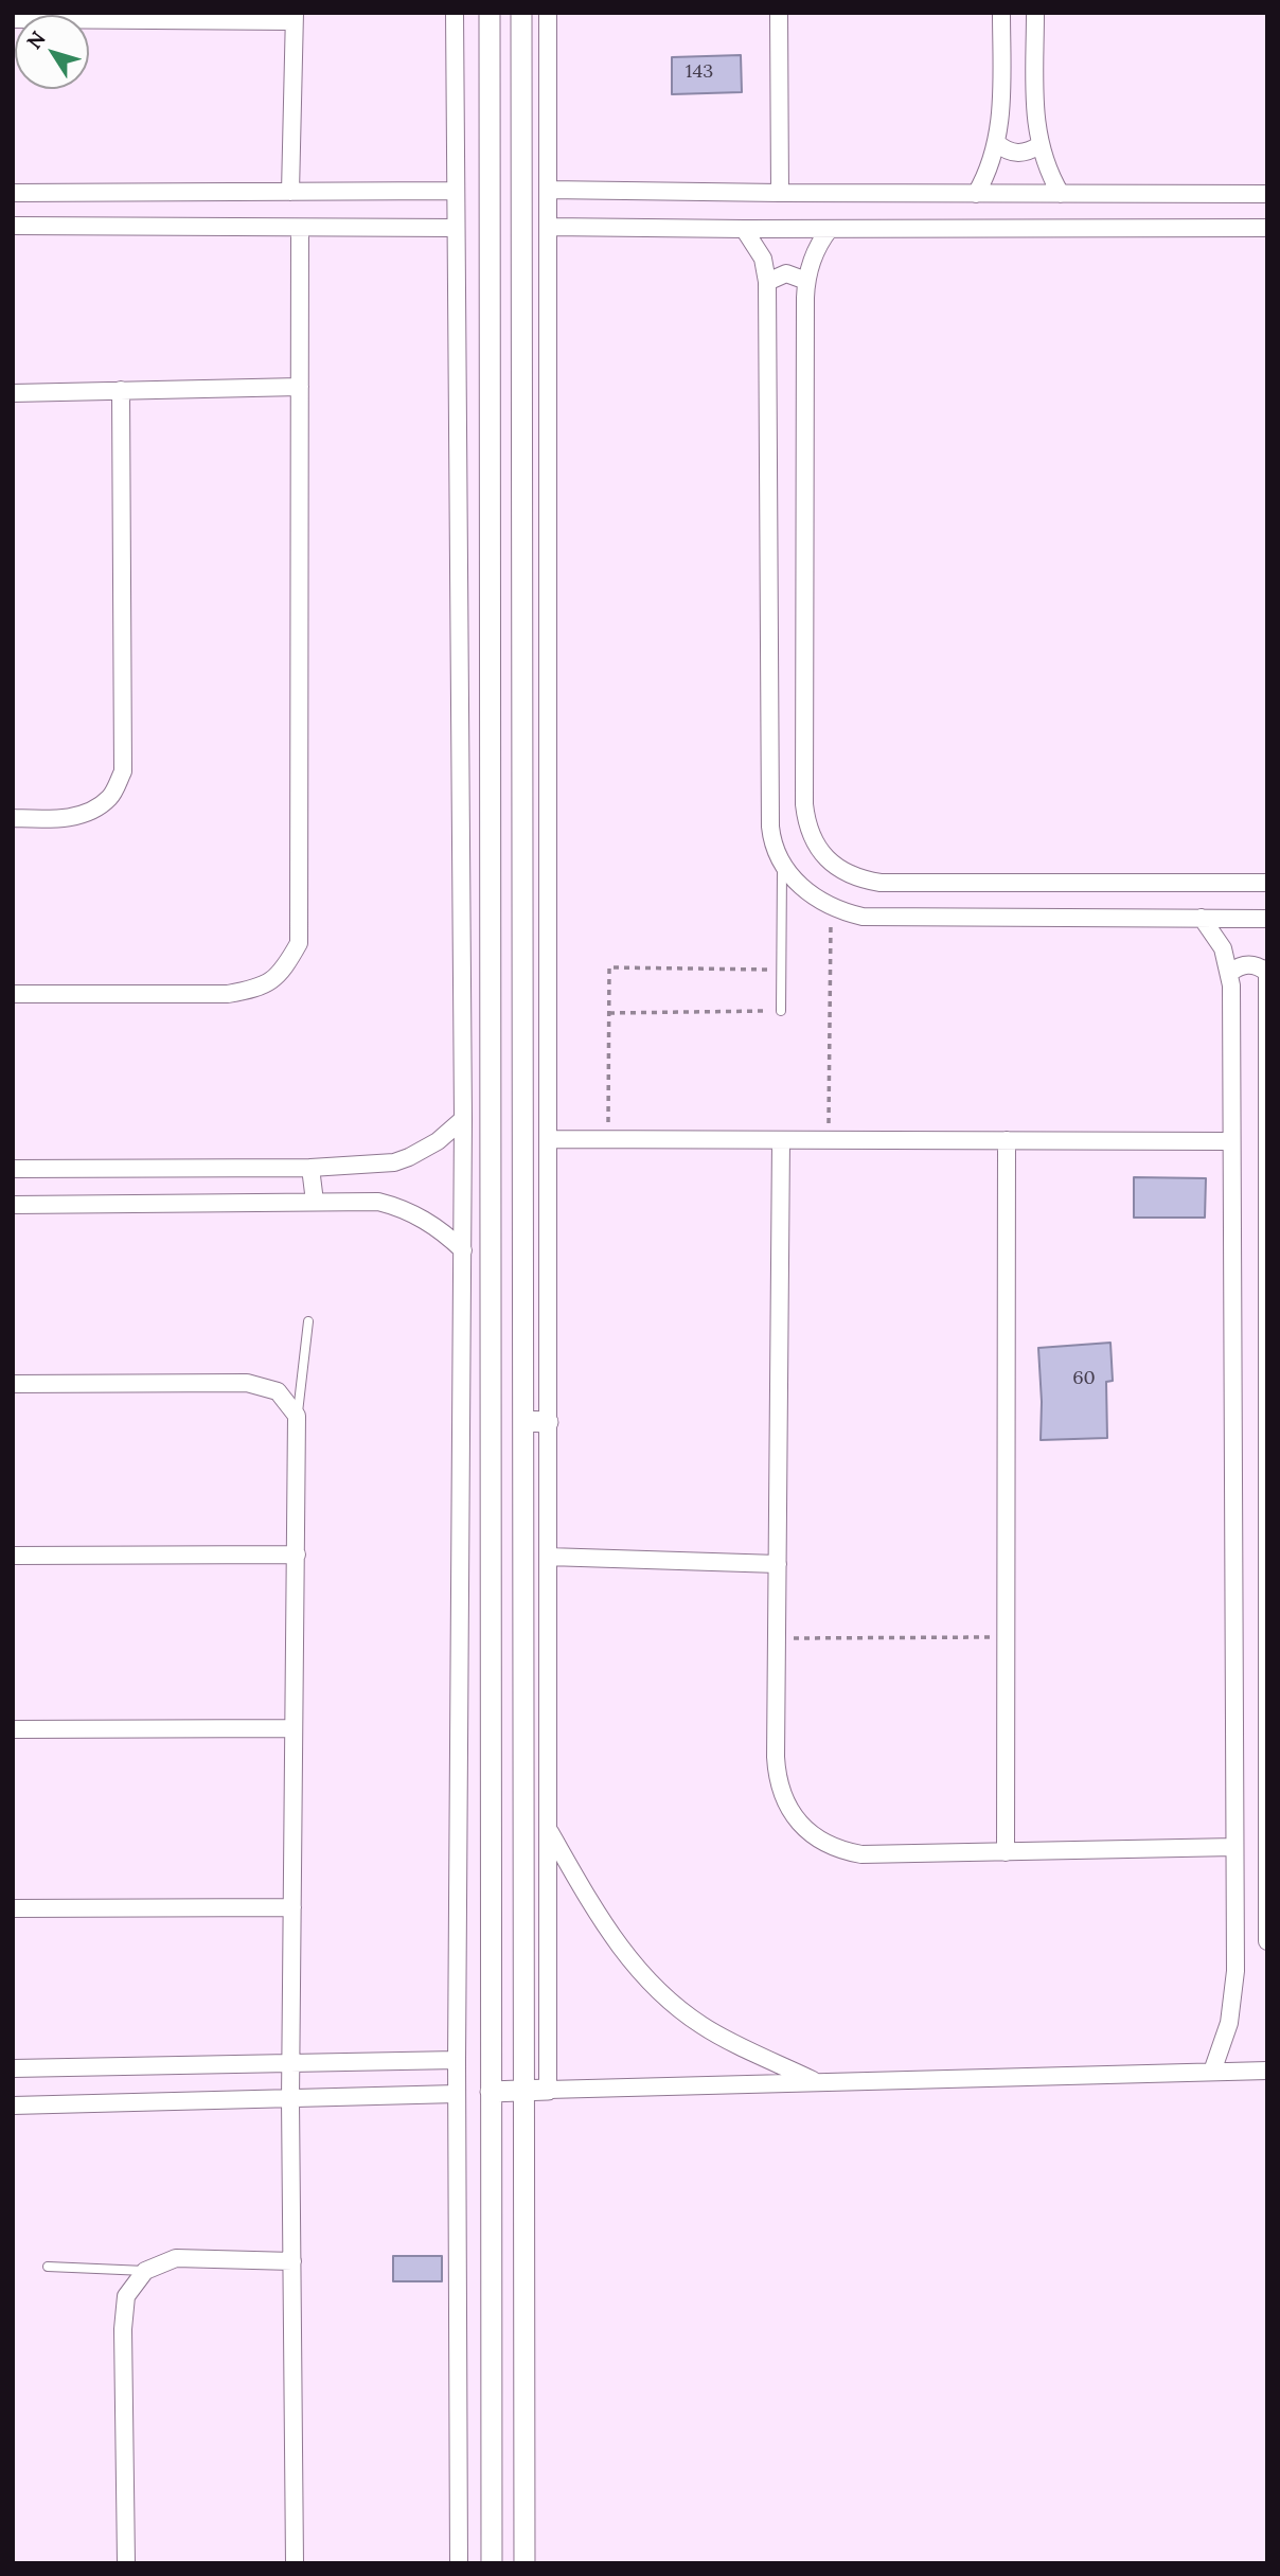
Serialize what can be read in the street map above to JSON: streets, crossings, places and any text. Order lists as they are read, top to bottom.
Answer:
{
  "house_numbers": ["143", "60"],
  "north": "top left"
}
